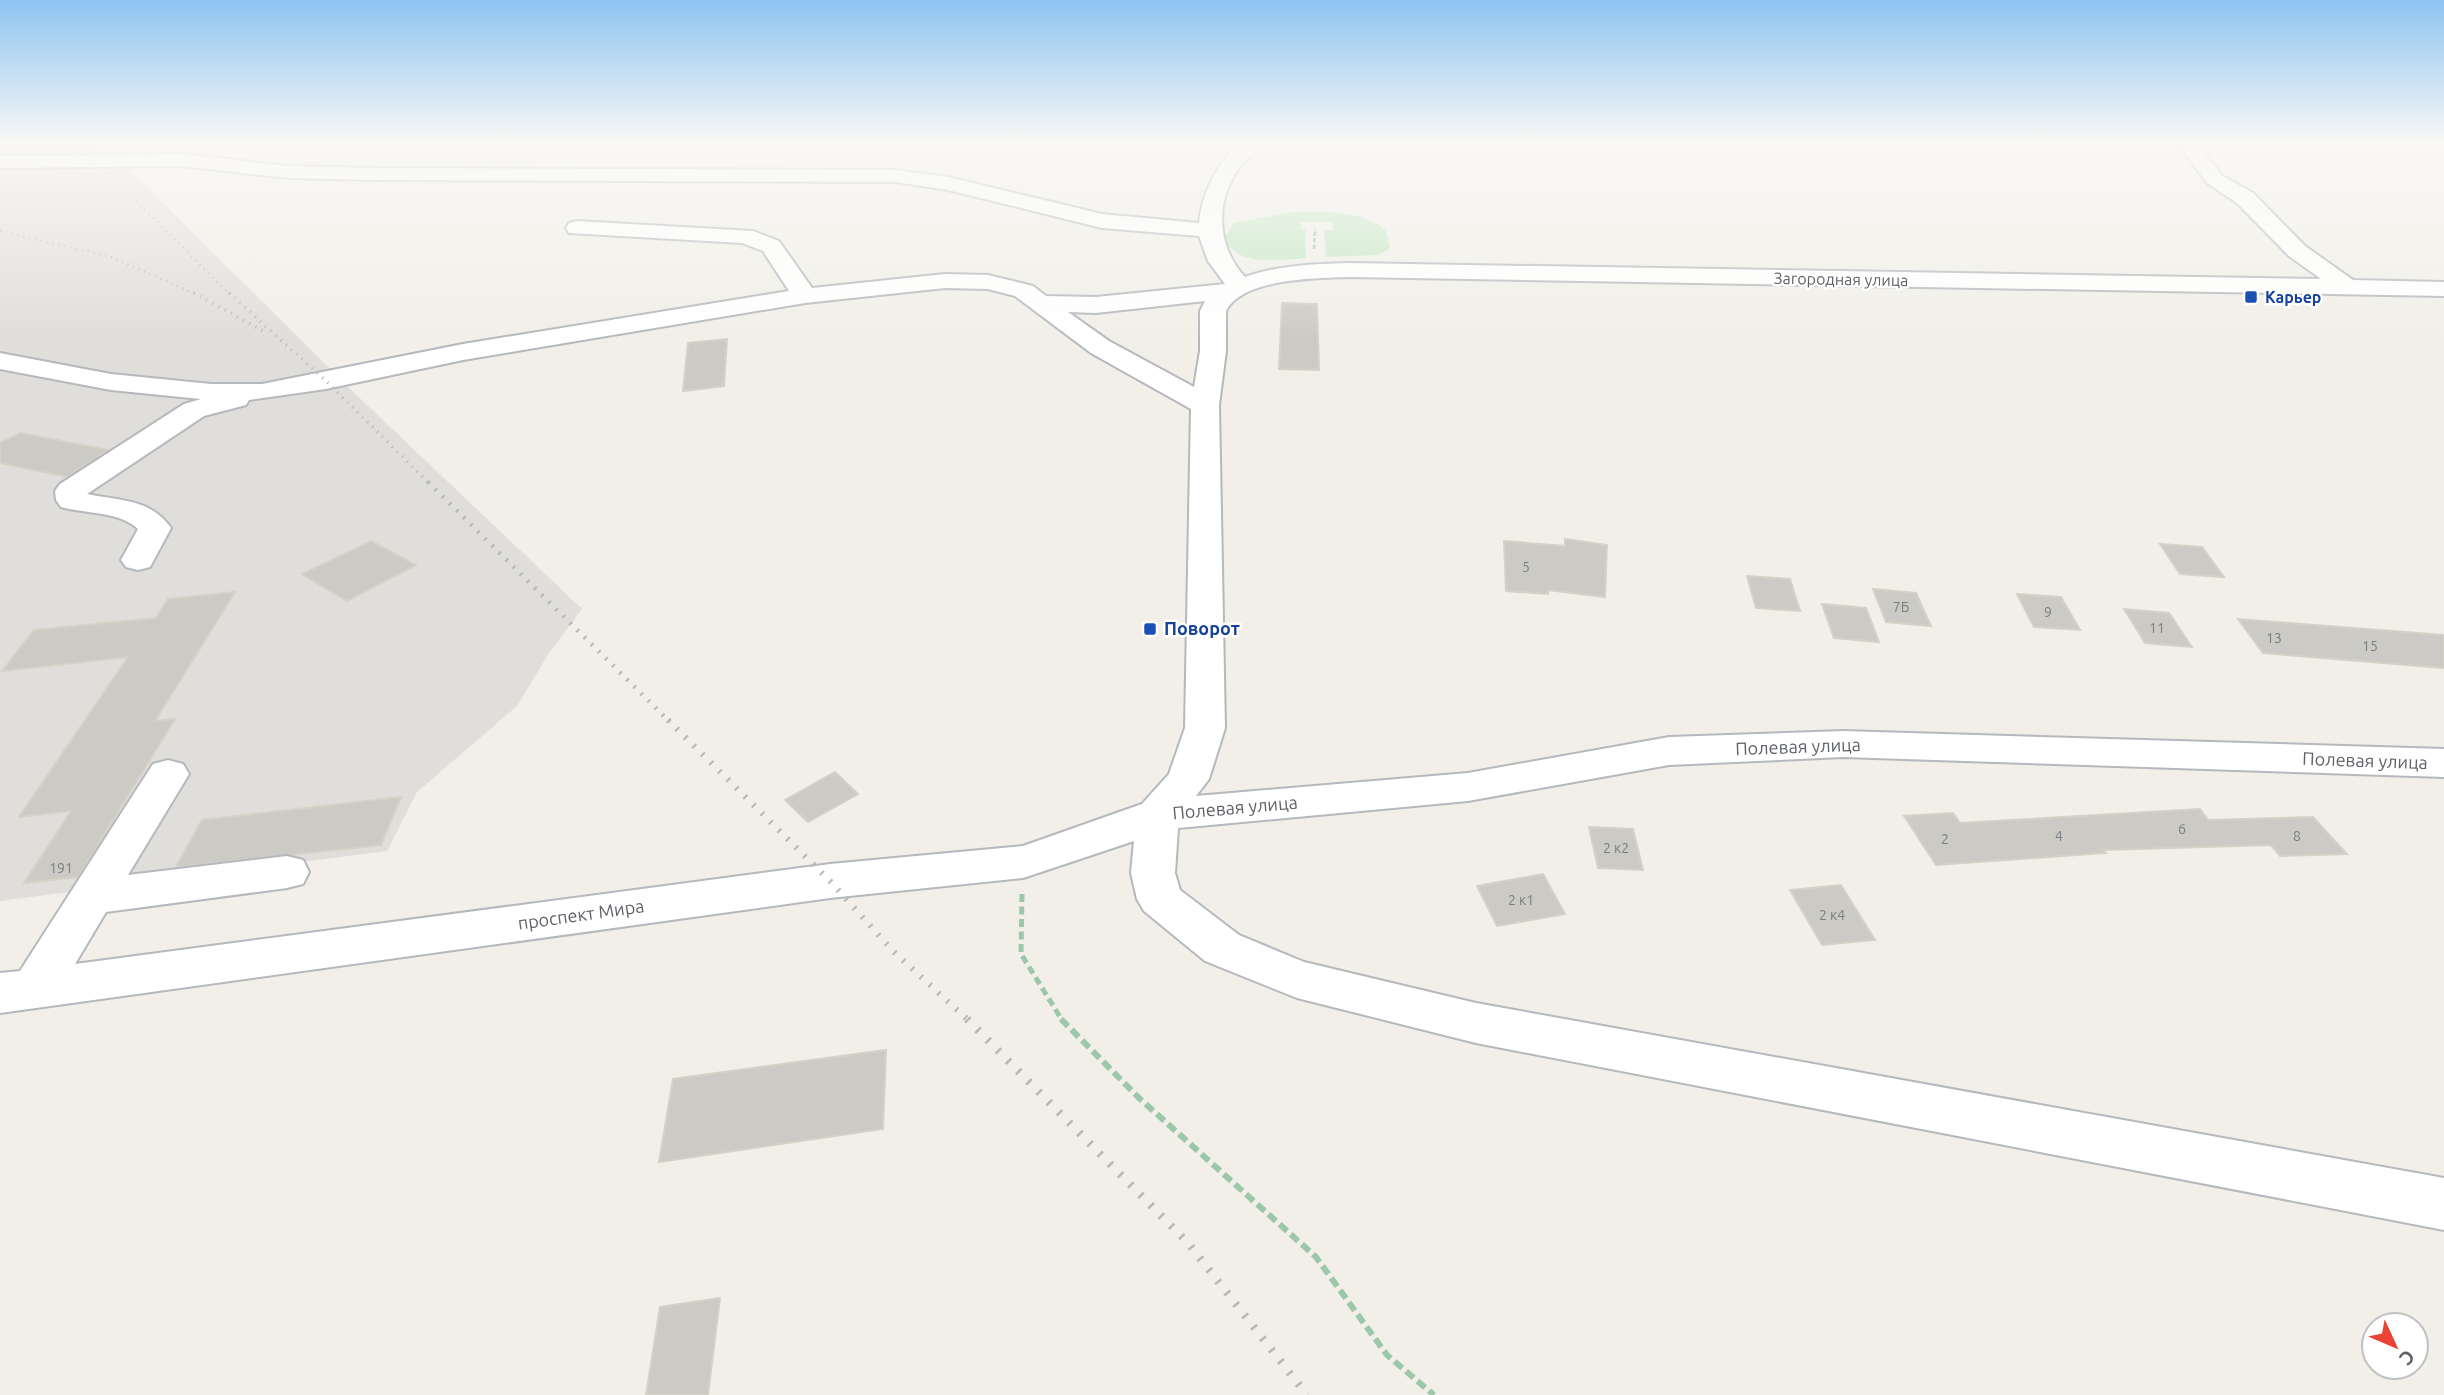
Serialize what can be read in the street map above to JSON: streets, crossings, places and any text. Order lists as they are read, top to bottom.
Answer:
{
  "streets": {
    "street": ["Загородная улица", "Полевая улица", "проспект Мира"]
  },
  "crossings": [
    ["Полевая улица", "проспект Мира"]
  ],
  "places": {
    "transit": ["Карьер", "Поворот"]
  },
  "house_numbers": [
    "5",
    "7Б",
    "9",
    "11",
    "13",
    "15",
    "6",
    "4",
    "8",
    "2",
    "2 к2",
    "191",
    "2 к1",
    "2 к4"
  ],
  "north": "bottom right"
}
